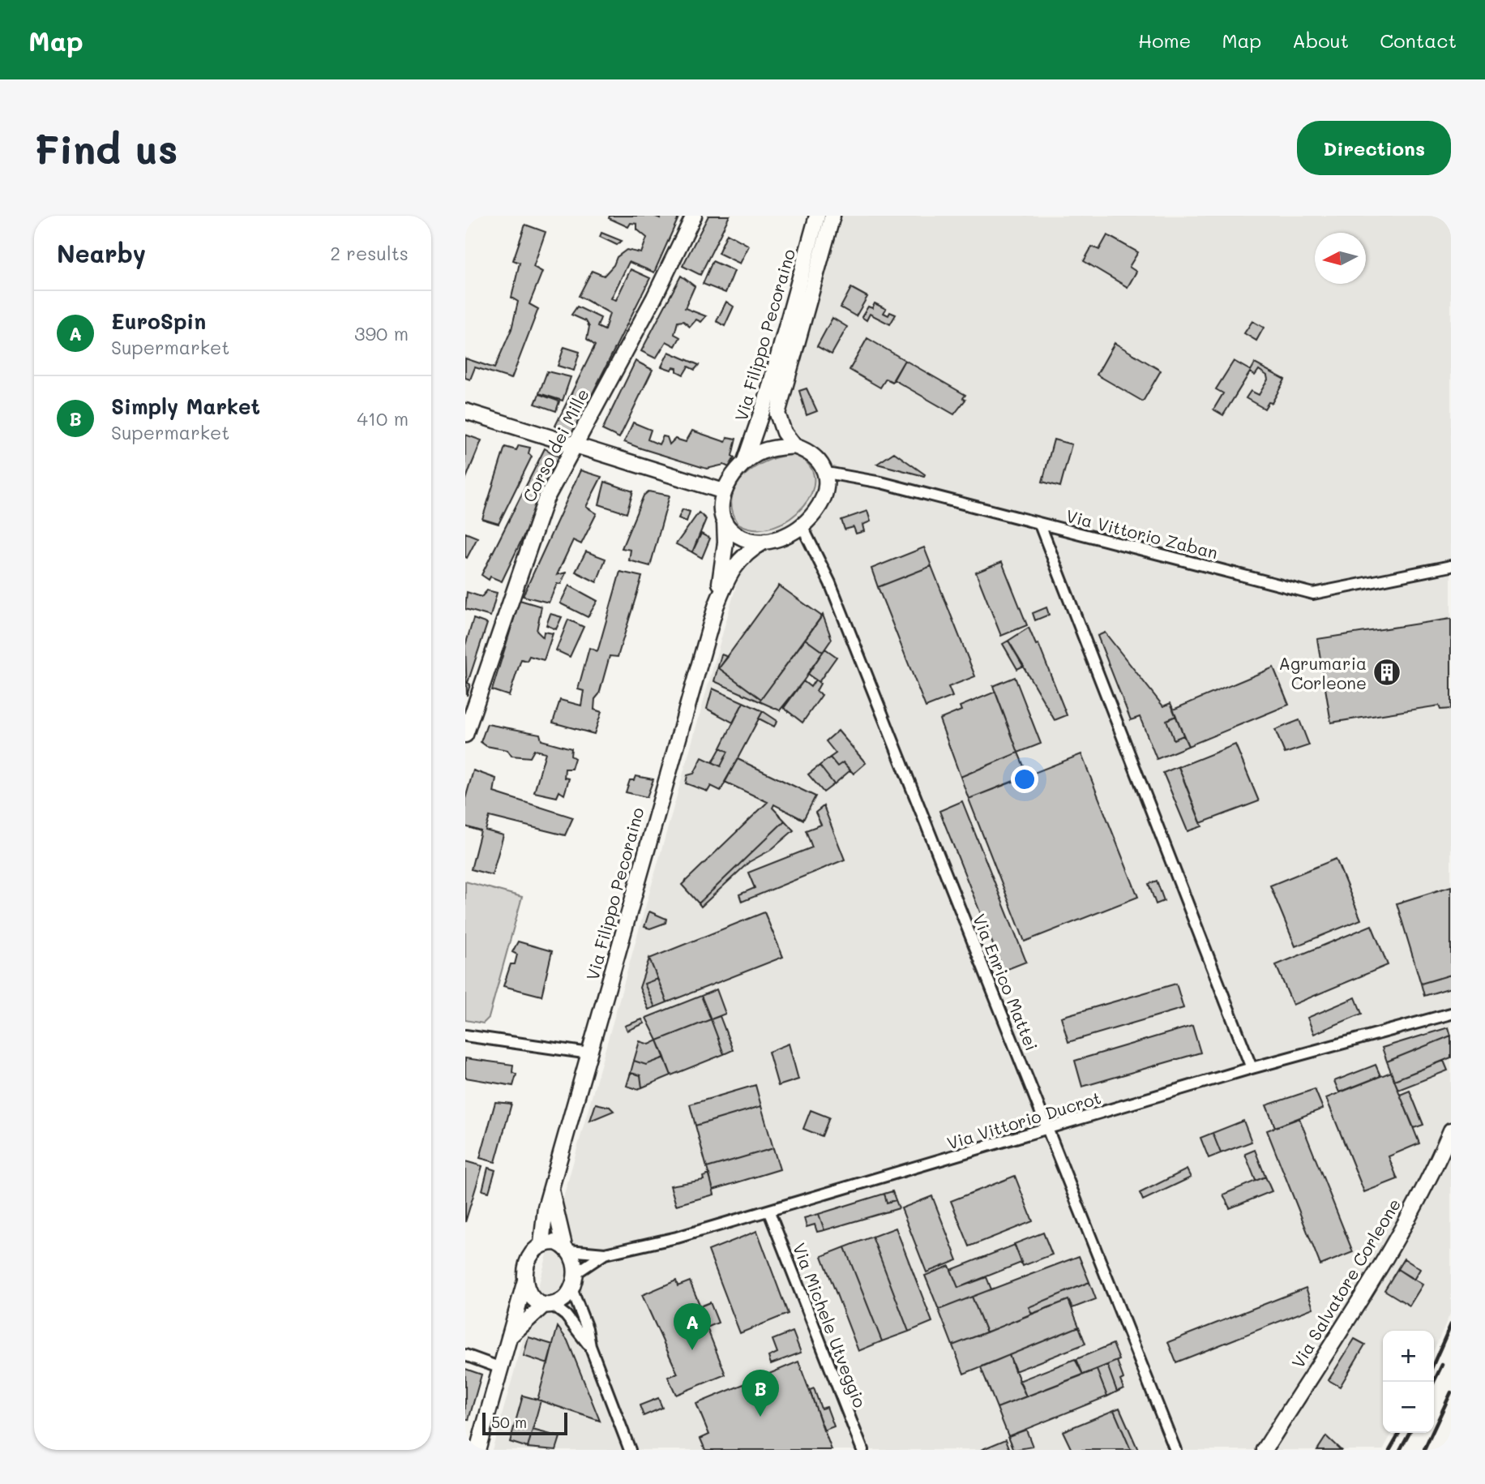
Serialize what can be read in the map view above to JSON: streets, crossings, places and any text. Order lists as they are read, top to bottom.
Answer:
{
  "streets": {
    "street": [
      "Via Filippo Pecoraino",
      "Corso dei Mille",
      "Via Vittorio Zaban",
      "Via Enrico Mattei",
      "Via Vittorio Ducrot",
      "Via Salvatore Corleone",
      "Via Michele Utveggio"
    ]
  },
  "crossings": [
    ["Via Filippo Pecoraino", "Via Vittorio Zaban"],
    ["Via Filippo Pecoraino", "Via Enrico Mattei"],
    ["Via Vittorio Zaban", "Via Enrico Mattei"],
    ["Via Enrico Mattei", "Via Vittorio Ducrot"],
    ["Via Vittorio Ducrot", "Via Michele Utveggio"]
  ],
  "places": {
    "building": ["Agrumaria Corleone"]
  },
  "scale_bar": "50 m",
  "north": "left",
  "page": {
    "header": "Map",
    "nav": [
      "Home",
      "Map",
      "About",
      "Contact"
    ],
    "buttons": "Directions",
    "title": "Find us",
    "heading": ["Nearby", "2 results"],
    "list": [
      {
        "mark": "A",
        "name": "EuroSpin",
        "note": "Supermarket",
        "value": "390 m"
      },
      {
        "mark": "B",
        "name": "Simply Market",
        "note": "Supermarket",
        "value": "410 m"
      }
    ],
    "pins": ["A", "B"],
    "map_buttons": ["+", "−"],
    "scale": "50 m"
  }
}
